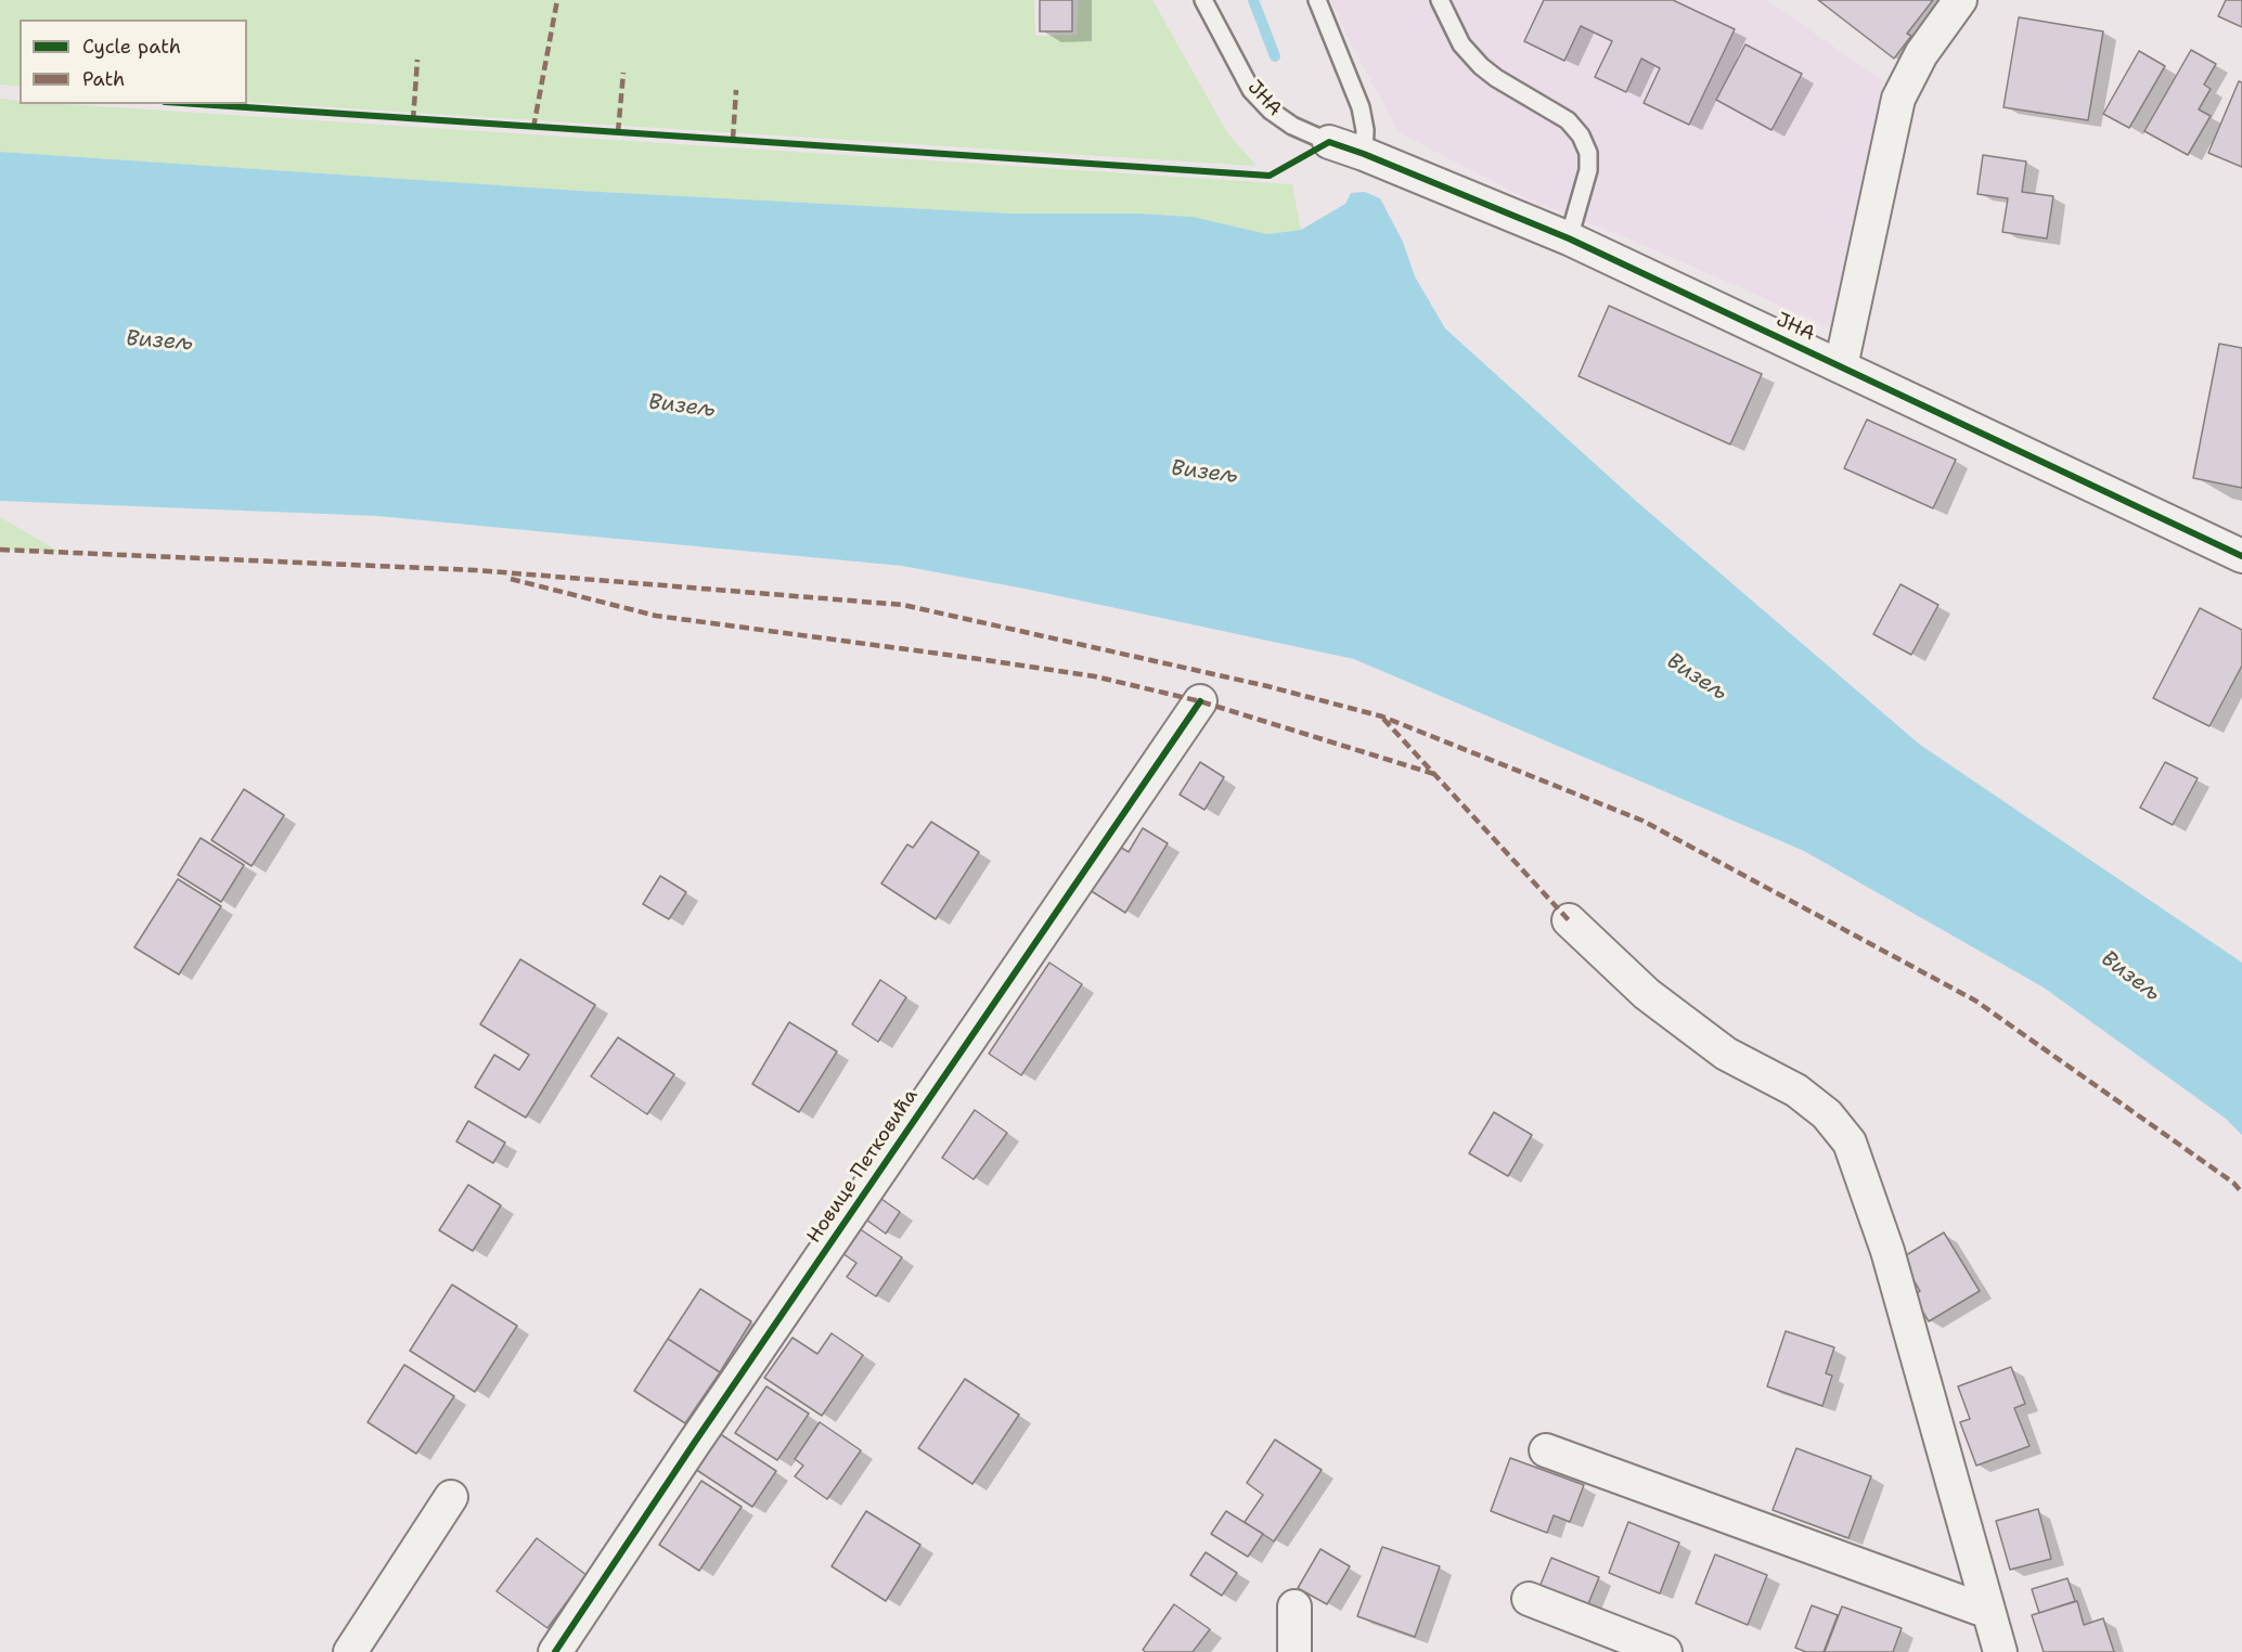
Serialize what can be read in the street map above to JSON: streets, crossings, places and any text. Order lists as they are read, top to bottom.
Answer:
{
  "streets": {
    "street": ["ЈНА", "Новице Петковића"]
  },
  "water": ["Визељ"],
  "legend": ["Cycle path", "Path"]
}
